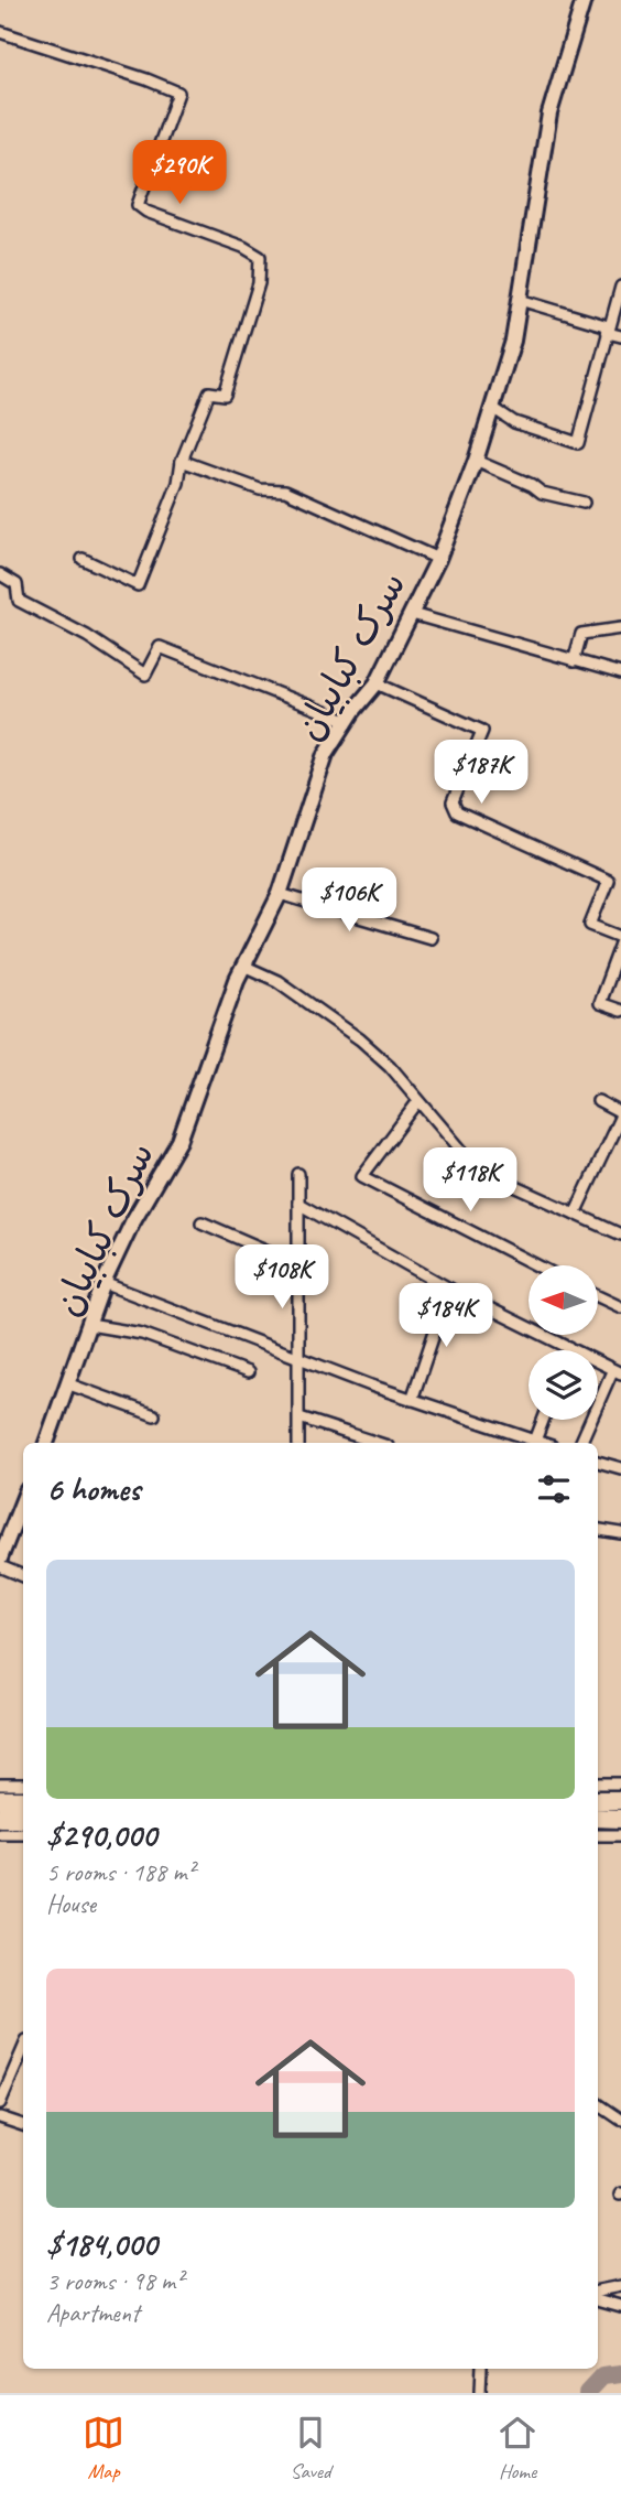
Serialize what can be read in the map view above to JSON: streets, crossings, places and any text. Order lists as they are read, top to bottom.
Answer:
{
  "streets": {
    "street": ["سرک کبابیان"]
  },
  "north": "left",
  "page": {
    "price": [
      "$290K",
      "$187K",
      "$106K",
      "$118K",
      "$108K",
      "$184K"
    ],
    "heading": "6 homes",
    "list": [
      {
        "name": "$290,000",
        "note": "5 rooms · 188 m² · House"
      },
      {
        "name": "$184,000",
        "note": "3 rooms · 98 m² · Apartment"
      }
    ],
    "tabs": ["Map", "Saved", "Home"]
  }
}
